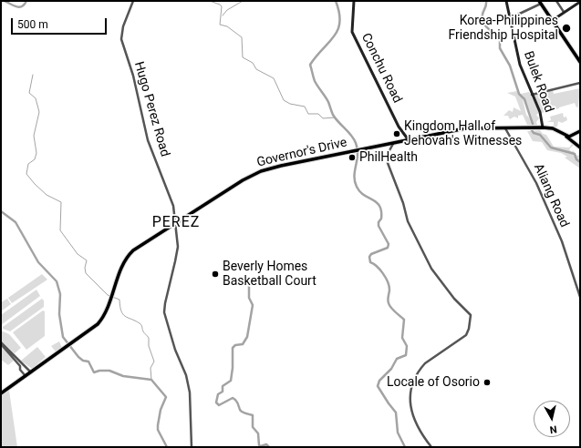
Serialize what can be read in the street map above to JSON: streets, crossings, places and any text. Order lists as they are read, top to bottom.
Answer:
{
  "streets": {
    "main road": ["Conchu Road", "Bulek Road", "Governor's Drive"],
    "street": ["Hugo Perez Road", "Aliang Road"]
  },
  "crossings": [
    ["Conchu Road", "Governor's Drive"],
    ["Bulek Road", "Governor's Drive"],
    ["Hugo Perez Road", "Governor's Drive"],
    ["Governor's Drive", "Aliang Road"]
  ],
  "districts": ["PEREZ"],
  "places": [
    "Korea-Philippines Friendship Hospital",
    "Kingdom Hall of Jehovah's Witnesses",
    "PhilHealth",
    "Beverly Homes Basketball Court",
    "Locale of Osorio"
  ],
  "scale_bar": "500 m",
  "north": "bottom"
}
